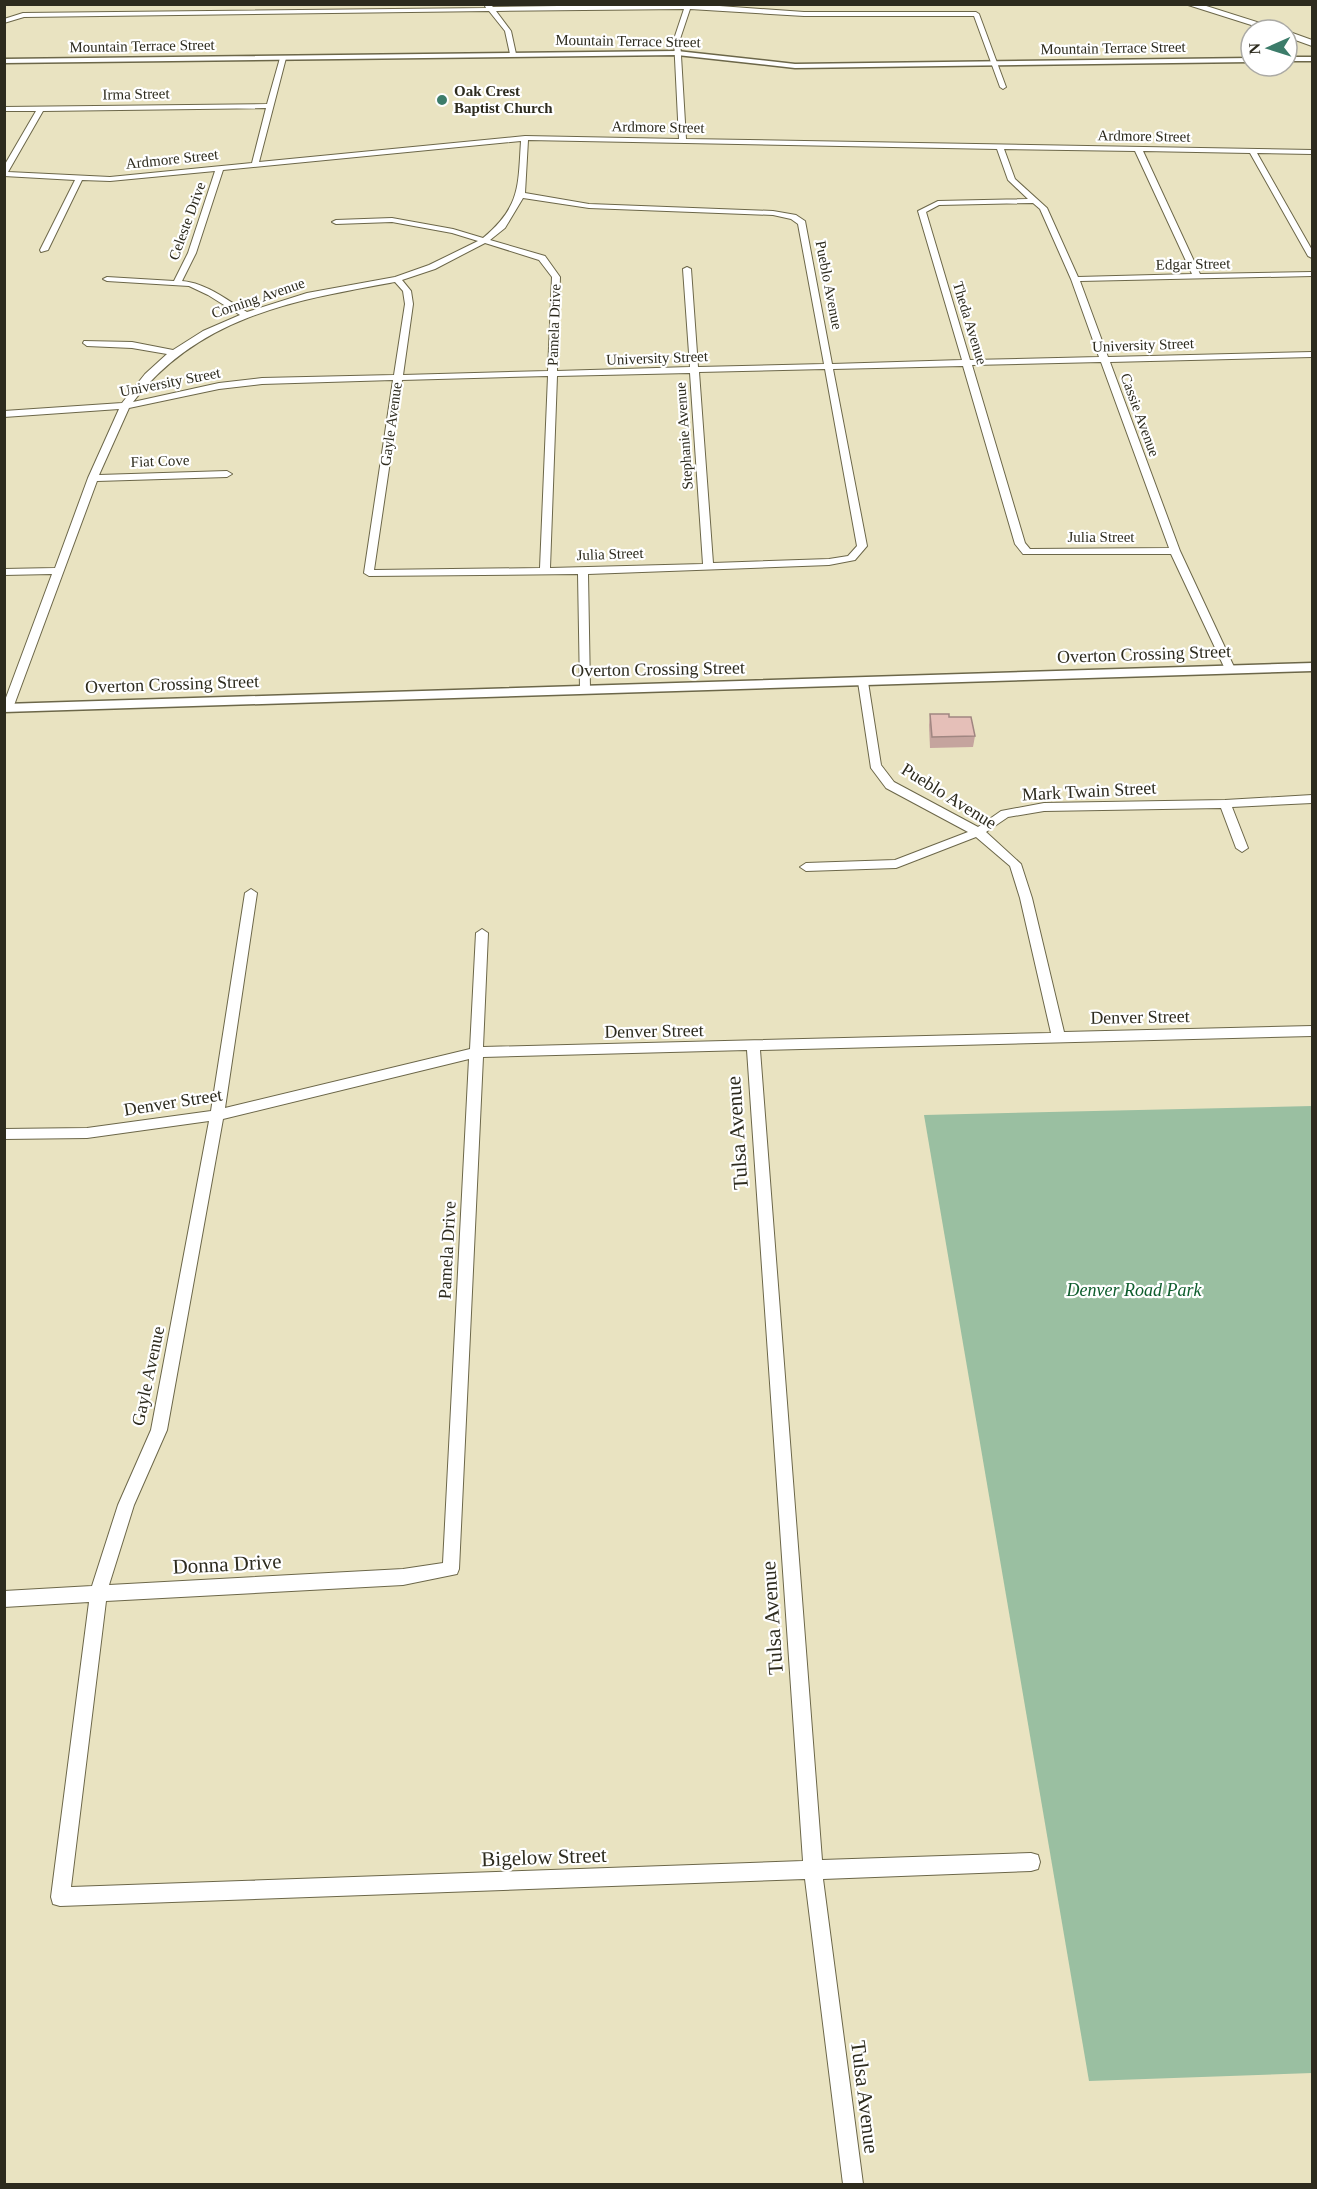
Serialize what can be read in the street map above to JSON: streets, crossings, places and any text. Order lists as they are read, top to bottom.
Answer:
{
  "streets": {
    "street": [
      "Mountain Terrace Street",
      "Irma Street",
      "Ardmore Street",
      "Celeste Drive",
      "Edgar Street",
      "Pueblo Avenue",
      "Corning Avenue",
      "Theda Avenue",
      "Pamela Drive",
      "University Street",
      "Cassie Avenue",
      "Gayle Avenue",
      "Stephanie Avenue",
      "Fiat Cove",
      "Julia Street",
      "Overton Crossing Street",
      "Mark Twain Street",
      "Denver Street",
      "Tulsa Avenue",
      "Donna Drive",
      "Bigelow Street"
    ]
  },
  "crossings": [
    ["Ardmore Street", "Celeste Drive"],
    ["Ardmore Street", "Corning Avenue"],
    ["Ardmore Street", "Cassie Avenue"],
    ["Edgar Street", "Cassie Avenue"],
    ["Pueblo Avenue", "Corning Avenue"],
    ["Pueblo Avenue", "University Street"],
    ["Pueblo Avenue", "Julia Street"],
    ["Pueblo Avenue", "Overton Crossing Street"],
    ["Pueblo Avenue", "Mark Twain Street"],
    ["Pueblo Avenue", "Denver Street"],
    ["Corning Avenue", "Pamela Drive"],
    ["Corning Avenue", "University Street"],
    ["Corning Avenue", "Gayle Avenue"],
    ["Corning Avenue", "Fiat Cove"],
    ["Corning Avenue", "Overton Crossing Street"],
    ["Theda Avenue", "University Street"],
    ["Theda Avenue", "Cassie Avenue"],
    ["Theda Avenue", "Julia Street"],
    ["Pamela Drive", "University Street"],
    ["Pamela Drive", "Julia Street"],
    ["Pamela Drive", "Denver Street"],
    ["Pamela Drive", "Donna Drive"],
    ["University Street", "Cassie Avenue"],
    ["University Street", "Gayle Avenue"],
    ["University Street", "Stephanie Avenue"],
    ["Cassie Avenue", "Julia Street"],
    ["Cassie Avenue", "Overton Crossing Street"],
    ["Gayle Avenue", "Julia Street"],
    ["Gayle Avenue", "Denver Street"],
    ["Gayle Avenue", "Donna Drive"],
    ["Gayle Avenue", "Bigelow Street"],
    ["Stephanie Avenue", "Julia Street"],
    ["Denver Street", "Tulsa Avenue"],
    ["Tulsa Avenue", "Bigelow Street"]
  ],
  "parks": ["Denver Road Park"],
  "places": ["Oak Crest Baptist Church"],
  "north": "left"
}
